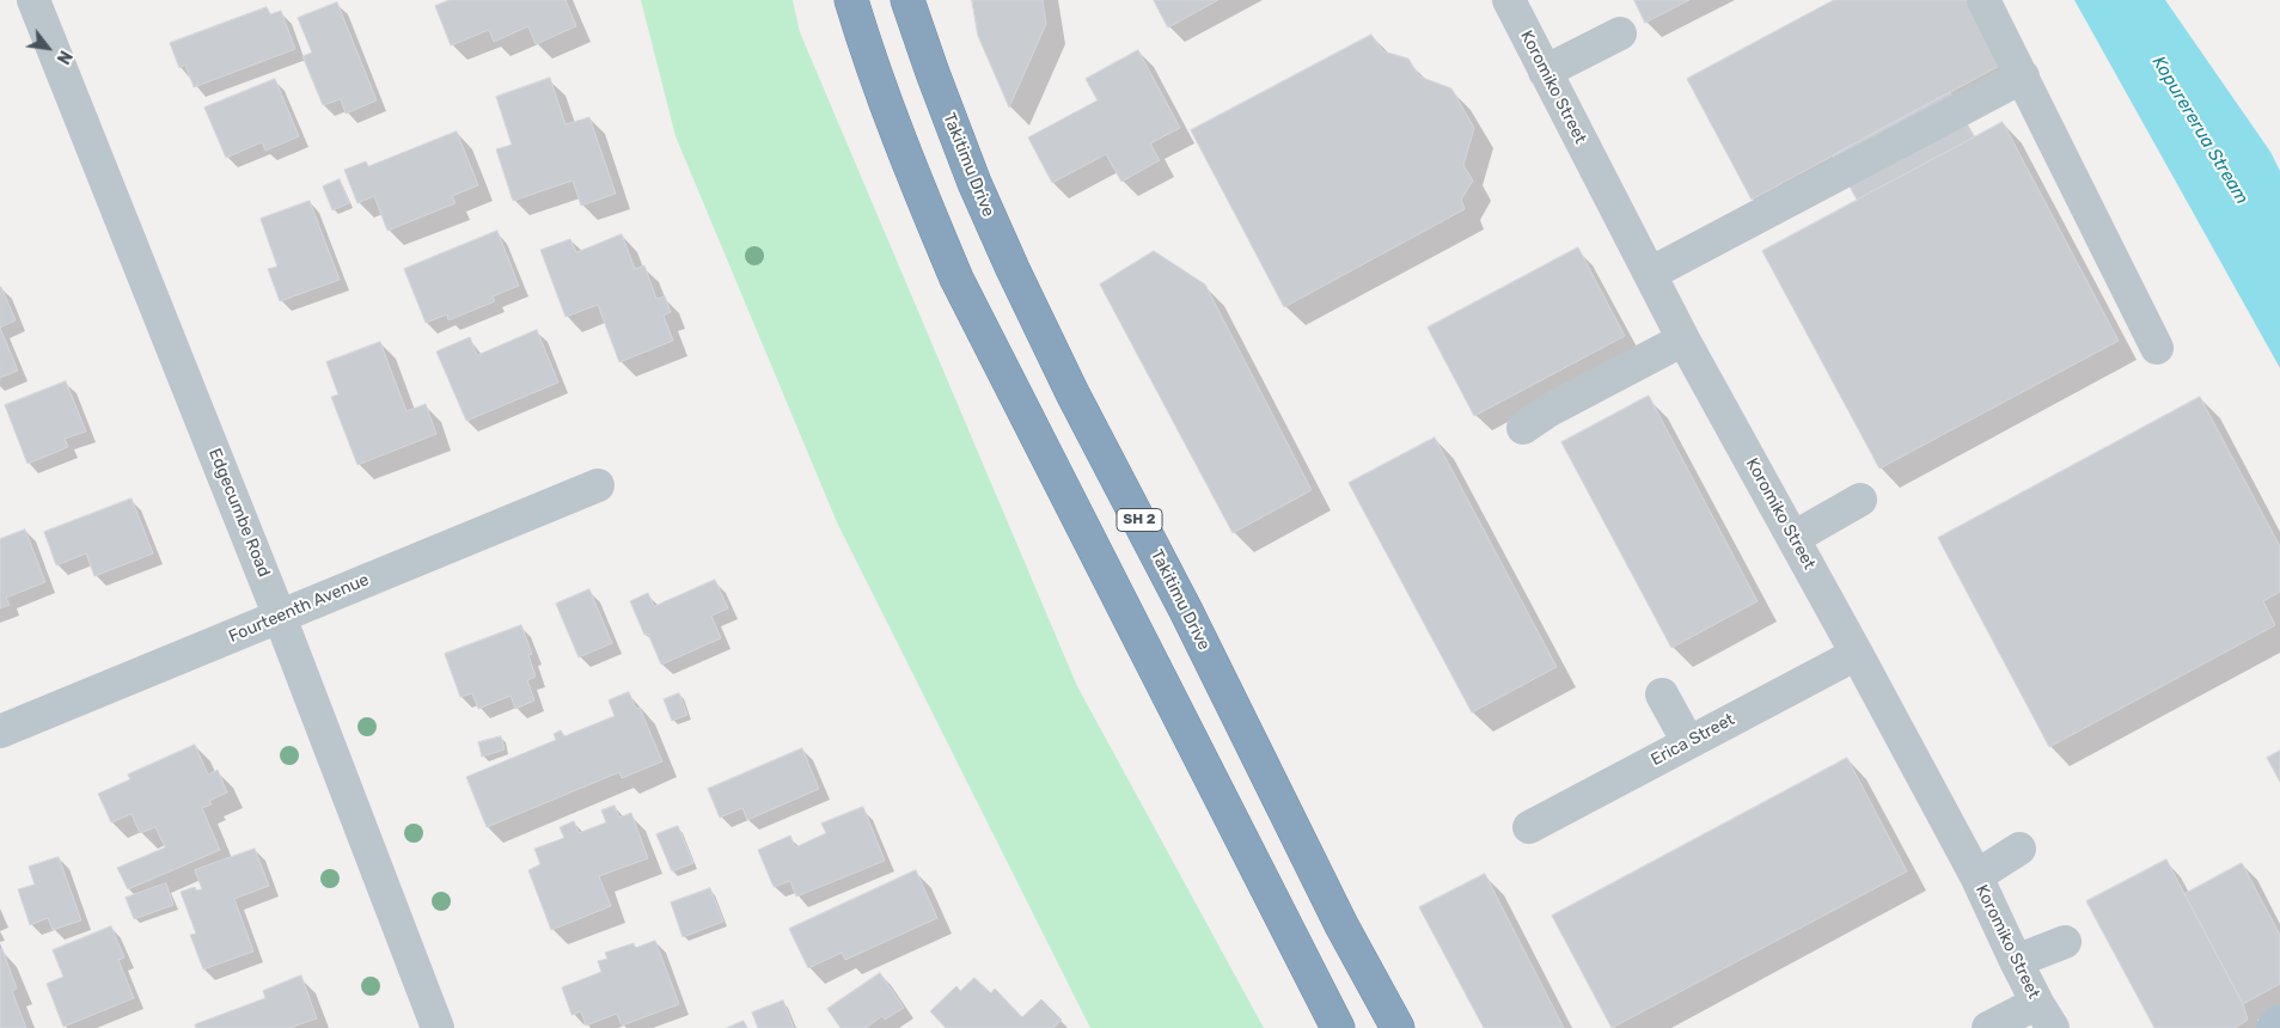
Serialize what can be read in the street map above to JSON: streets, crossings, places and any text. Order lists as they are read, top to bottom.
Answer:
{
  "streets": {
    "highway": ["Takitimu Drive", "SH 2"],
    "street": [
      "Koromiko Street",
      "Edgecumbe Road",
      "Fourteenth Avenue",
      "Erica Street"
    ]
  },
  "crossings": [
    ["Koromiko Street", "Erica Street"],
    ["Edgecumbe Road", "Fourteenth Avenue"]
  ],
  "water": ["Kopurererua Stream"],
  "north": "bottom right"
}
